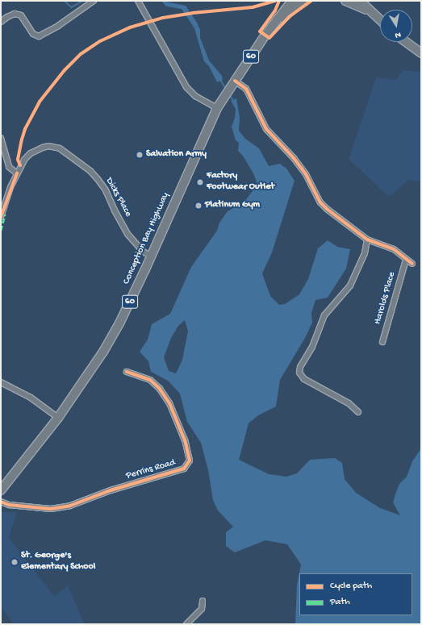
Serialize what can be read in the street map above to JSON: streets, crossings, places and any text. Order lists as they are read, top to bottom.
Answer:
{
  "streets": {
    "main road": ["60", "Conception Bay Highway"],
    "street": ["Dicks Place", "Harolds Place", "Perrins Road"]
  },
  "crossings": [
    ["Dicks Place", "Conception Bay Highway"]
  ],
  "places": [
    "Salvation Army",
    "Factory Footwear Outlet",
    "Platinum Gym",
    "St. George's Elementary School"
  ],
  "legend": ["Cycle path", "Path"],
  "north": "bottom"
}
